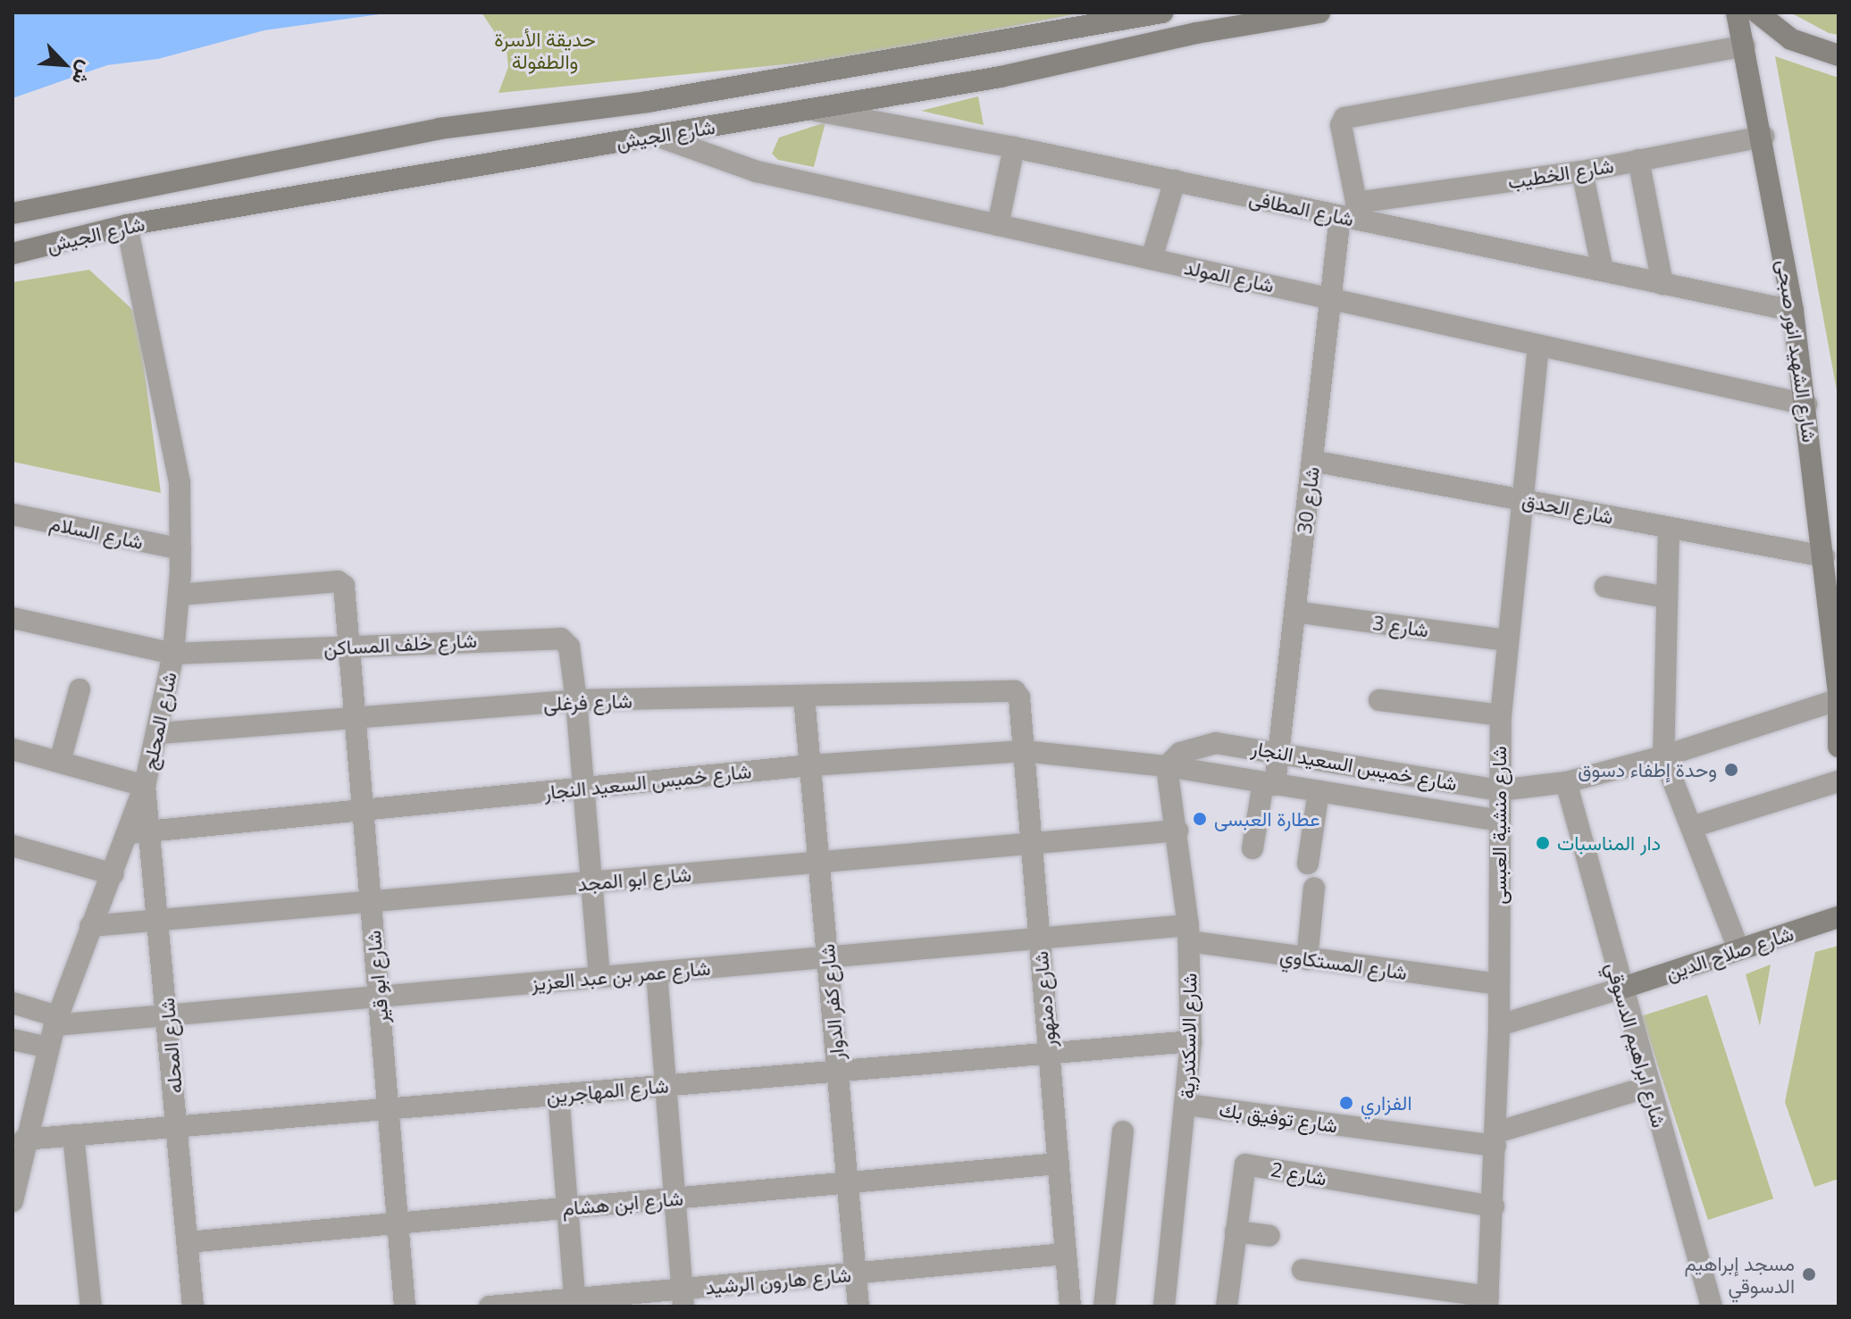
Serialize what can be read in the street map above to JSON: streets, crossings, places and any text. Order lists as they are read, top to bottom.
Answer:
{
  "streets": {
    "main road": ["شارع الجيش", "شارع الشهيد انور صبحى", "شارع صلاح الدين"],
    "street": [
      "شارع الخطيب",
      "شارع المطافى",
      "شارع المولد",
      "شارع 30",
      "شارع الحدق",
      "شارع السلام",
      "شارع 3",
      "شارع خلف المساكن",
      "شارع فرغلى",
      "شارع المحلج",
      "شارع خميس السعيد النجار",
      "شارع منشية العبسى",
      "شارع ابو المجد",
      "شارع المستكاوي",
      "شارع عمر بن عبد العزيز",
      "شارع ابو قير",
      "شارع دمنهور",
      "شارع كفر الدوار",
      "شارع الاسكندرية",
      "شارع ابراهيم الدسوقي",
      "شارع المحله",
      "شارع المهاجرين",
      "شارع توفيق بك",
      "شارع 2",
      "شارع ابن هشام",
      "شارع هارون الرشيد"
    ]
  },
  "crossings": [
    ["شارع الجيش", "شارع المطافى"],
    ["شارع الجيش", "شارع المولد"],
    ["شارع الجيش", "شارع المحلج"],
    ["شارع الخطيب", "شارع المطافى"],
    ["شارع الخطيب", "شارع الشهيد انور صبحى"],
    ["شارع الخطيب", "شارع 30"],
    ["شارع المطافى", "شارع الشهيد انور صبحى"],
    ["شارع المطافى", "شارع 30"],
    ["شارع المولد", "شارع الشهيد انور صبحى"],
    ["شارع المولد", "شارع 30"],
    ["شارع المولد", "شارع منشية العبسى"],
    ["شارع الشهيد انور صبحى", "شارع 30"],
    ["شارع الشهيد انور صبحى", "شارع الحدق"],
    ["شارع الشهيد انور صبحى", "شارع خميس السعيد النجار"],
    ["شارع 30", "شارع الحدق"],
    ["شارع 30", "شارع 3"],
    ["شارع 30", "شارع خميس السعيد النجار"],
    ["شارع الحدق", "شارع منشية العبسى"],
    ["شارع السلام", "شارع المحلج"],
    ["شارع 3", "شارع منشية العبسى"],
    ["شارع خلف المساكن", "شارع فرغلى"],
    ["شارع خلف المساكن", "شارع المحلج"],
    ["شارع خلف المساكن", "شارع خميس السعيد النجار"],
    ["شارع خلف المساكن", "شارع ابو المجد"],
    ["شارع خلف المساكن", "شارع عمر بن عبد العزيز"],
    ["شارع خلف المساكن", "شارع ابو قير"],
    ["شارع فرغلى", "شارع المحلج"],
    ["شارع فرغلى", "شارع ابو قير"],
    ["شارع فرغلى", "شارع دمنهور"],
    ["شارع فرغلى", "شارع كفر الدوار"],
    ["شارع المحلج", "شارع خميس السعيد النجار"],
    ["شارع المحلج", "شارع ابو المجد"],
    ["شارع المحلج", "شارع عمر بن عبد العزيز"],
    ["شارع المحلج", "شارع ابو قير"],
    ["شارع المحلج", "شارع المحله"],
    ["شارع المحلج", "شارع المهاجرين"],
    ["شارع خميس السعيد النجار", "شارع منشية العبسى"],
    ["شارع خميس السعيد النجار", "شارع ابو قير"],
    ["شارع خميس السعيد النجار", "شارع دمنهور"],
    ["شارع خميس السعيد النجار", "شارع كفر الدوار"],
    ["شارع خميس السعيد النجار", "شارع الاسكندرية"],
    ["شارع خميس السعيد النجار", "شارع ابراهيم الدسوقي"],
    ["شارع خميس السعيد النجار", "شارع المحله"],
    ["شارع منشية العبسى", "شارع المستكاوي"],
    ["شارع منشية العبسى", "شارع توفيق بك"],
    ["شارع منشية العبسى", "شارع 2"],
    ["شارع ابو المجد", "شارع ابو قير"],
    ["شارع ابو المجد", "شارع دمنهور"],
    ["شارع ابو المجد", "شارع كفر الدوار"],
    ["شارع ابو المجد", "شارع الاسكندرية"],
    ["شارع ابو المجد", "شارع المحله"],
    ["شارع صلاح الدين", "شارع ابراهيم الدسوقي"],
    ["شارع المستكاوي", "شارع عمر بن عبد العزيز"],
    ["شارع المستكاوي", "شارع الاسكندرية"],
    ["شارع عمر بن عبد العزيز", "شارع ابو قير"],
    ["شارع عمر بن عبد العزيز", "شارع دمنهور"],
    ["شارع عمر بن عبد العزيز", "شارع كفر الدوار"],
    ["شارع عمر بن عبد العزيز", "شارع الاسكندرية"],
    ["شارع عمر بن عبد العزيز", "شارع المحله"],
    ["شارع ابو قير", "شارع المهاجرين"],
    ["شارع ابو قير", "شارع ابن هشام"],
    ["شارع دمنهور", "شارع المهاجرين"],
    ["شارع دمنهور", "شارع ابن هشام"],
    ["شارع دمنهور", "شارع هارون الرشيد"],
    ["شارع كفر الدوار", "شارع المهاجرين"],
    ["شارع كفر الدوار", "شارع ابن هشام"],
    ["شارع كفر الدوار", "شارع هارون الرشيد"],
    ["شارع الاسكندرية", "شارع المهاجرين"],
    ["شارع الاسكندرية", "شارع توفيق بك"],
    ["شارع المحله", "شارع المهاجرين"],
    ["شارع المحله", "شارع ابن هشام"]
  ],
  "parks": ["حديقة الأسرة والطفولة"],
  "places": [
    "وحدة إطفاء دسوق",
    "عطارة العبسى",
    "دار المناسبات",
    "الفزاري",
    "مسجد إبراهيم الدسوقي"
  ],
  "north": "bottom right"
}
